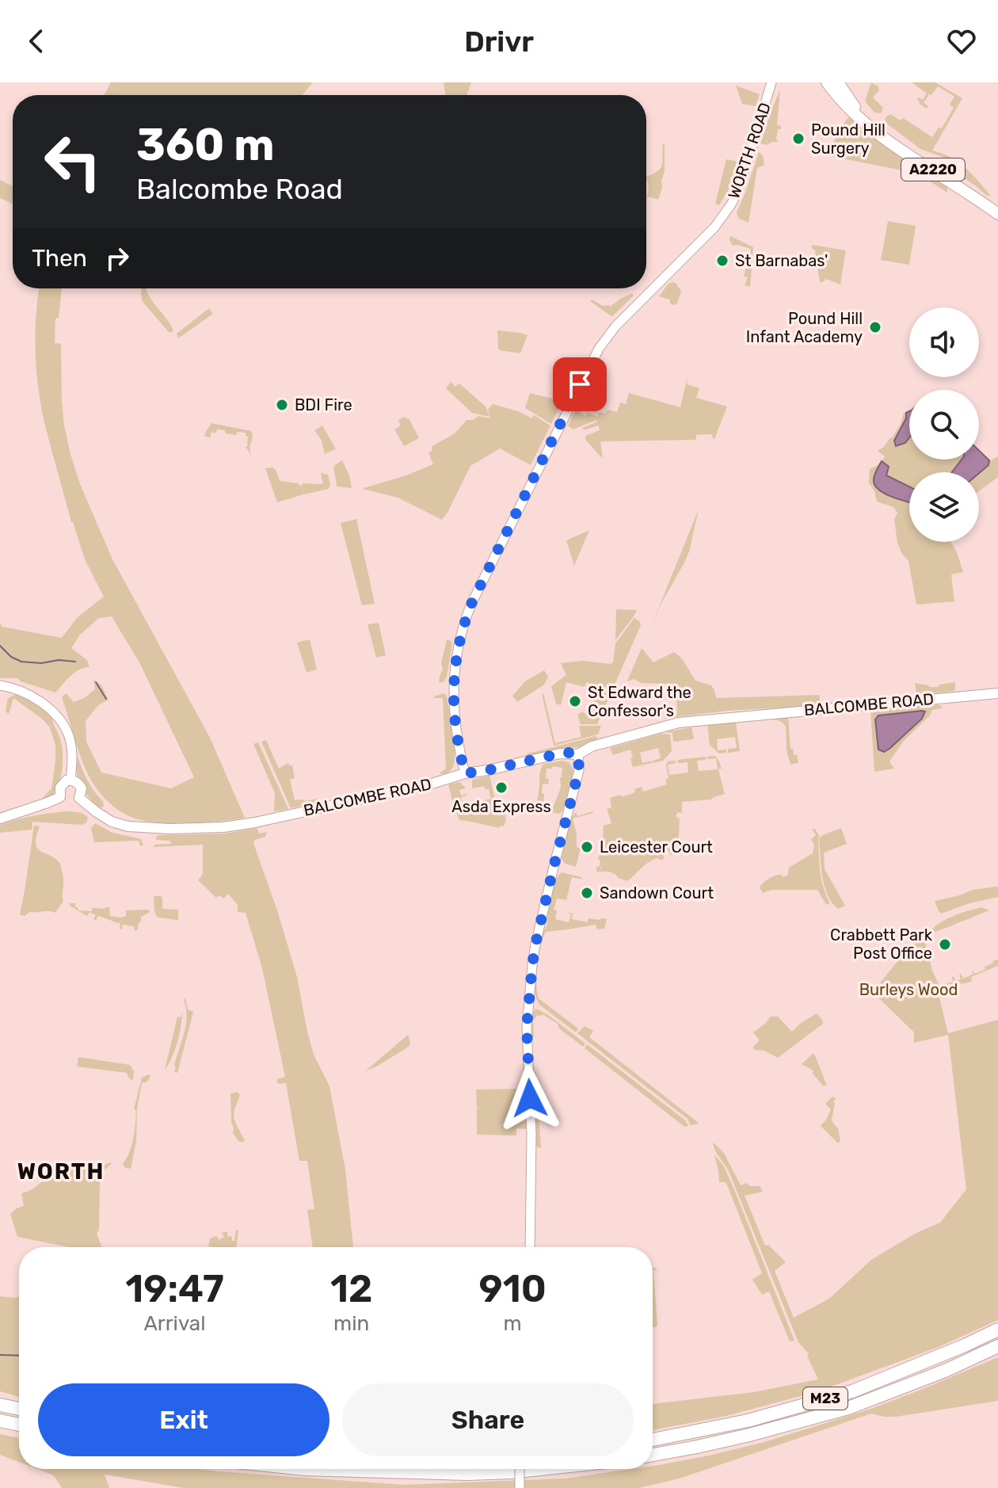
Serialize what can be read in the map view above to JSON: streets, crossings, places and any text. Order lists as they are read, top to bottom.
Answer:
{
  "streets": {
    "highway": ["M23"],
    "main road": ["A2220", "BALCOMBE ROAD"],
    "street": ["WORTH ROAD"]
  },
  "crossings": [
    ["WORTH ROAD", "BALCOMBE ROAD"]
  ],
  "districts": ["WORTH"],
  "parks": ["Burleys Wood"],
  "places": [
    "Pound Hill Surgery",
    "St Barnabas'",
    "Pound Hill Infant Academy",
    "BDI Fire",
    "St Edward the Confessor's",
    "Asda Express",
    "Leicester Court",
    "Sandown Court",
    "Crabbett Park Post Office"
  ],
  "page": {
    "header": "Drivr",
    "turn": ["360 m", "Balcombe Road"],
    "then": "Then",
    "eta": [
      "19:47",
      "Arrival",
      "12",
      "min",
      "910",
      "m"
    ],
    "buttons": ["Exit", "Share"]
  }
}
